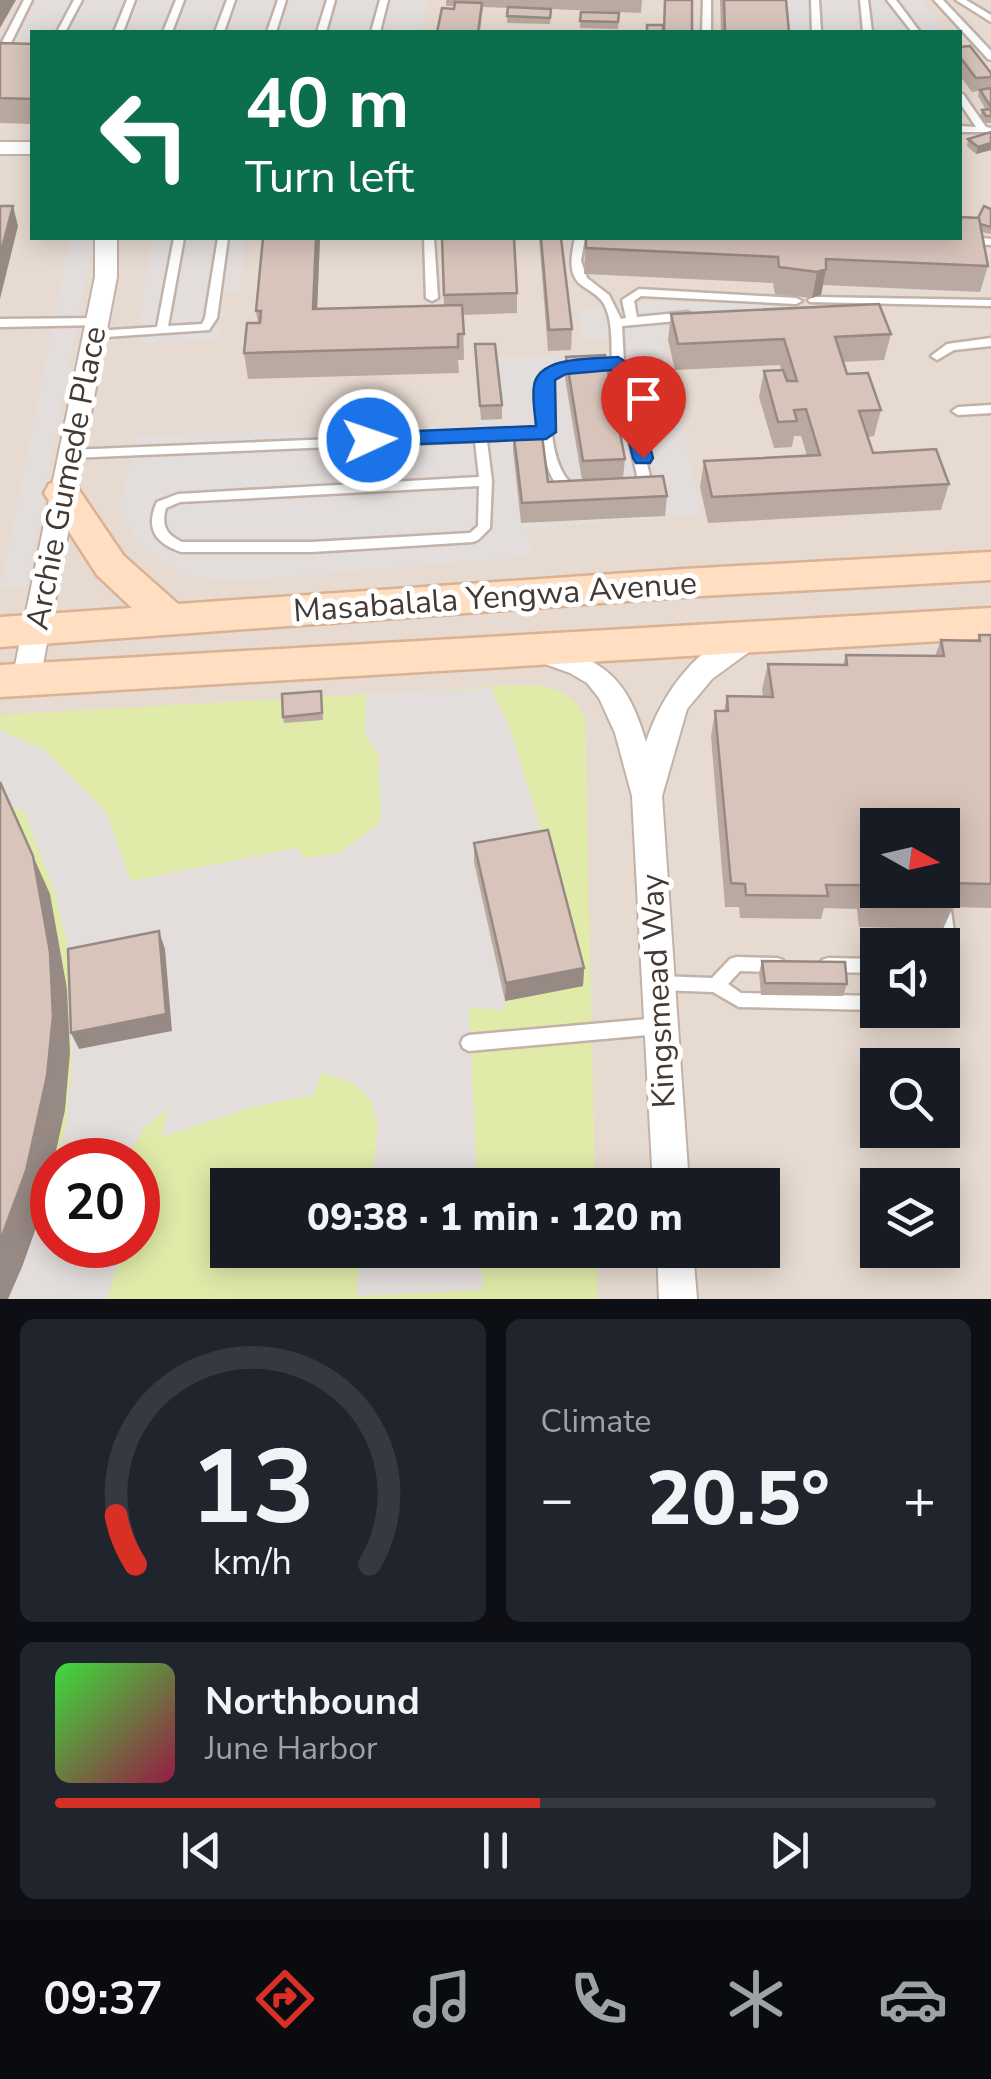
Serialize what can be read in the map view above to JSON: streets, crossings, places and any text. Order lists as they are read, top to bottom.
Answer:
{
  "streets": {
    "main road": ["Masabalala Yengwa Avenue"],
    "street": ["Archie Gumede Place", "Kingsmead Way"]
  },
  "crossings": [
    ["Archie Gumede Place", "Masabalala Yengwa Avenue"],
    ["Masabalala Yengwa Avenue", "Kingsmead Way"]
  ],
  "north": "right",
  "page": {
    "turn": ["40 m", "Turn left"],
    "limit": "20",
    "trip": "09:38 · 1 min · 120 m",
    "tile": "Climate",
    "heat": ["−", "20.5°", "+"],
    "song": ["Northbound", "June Harbor"],
    "tabs": "09:37",
    "gauge": ["13", "km/h"]
  }
}
